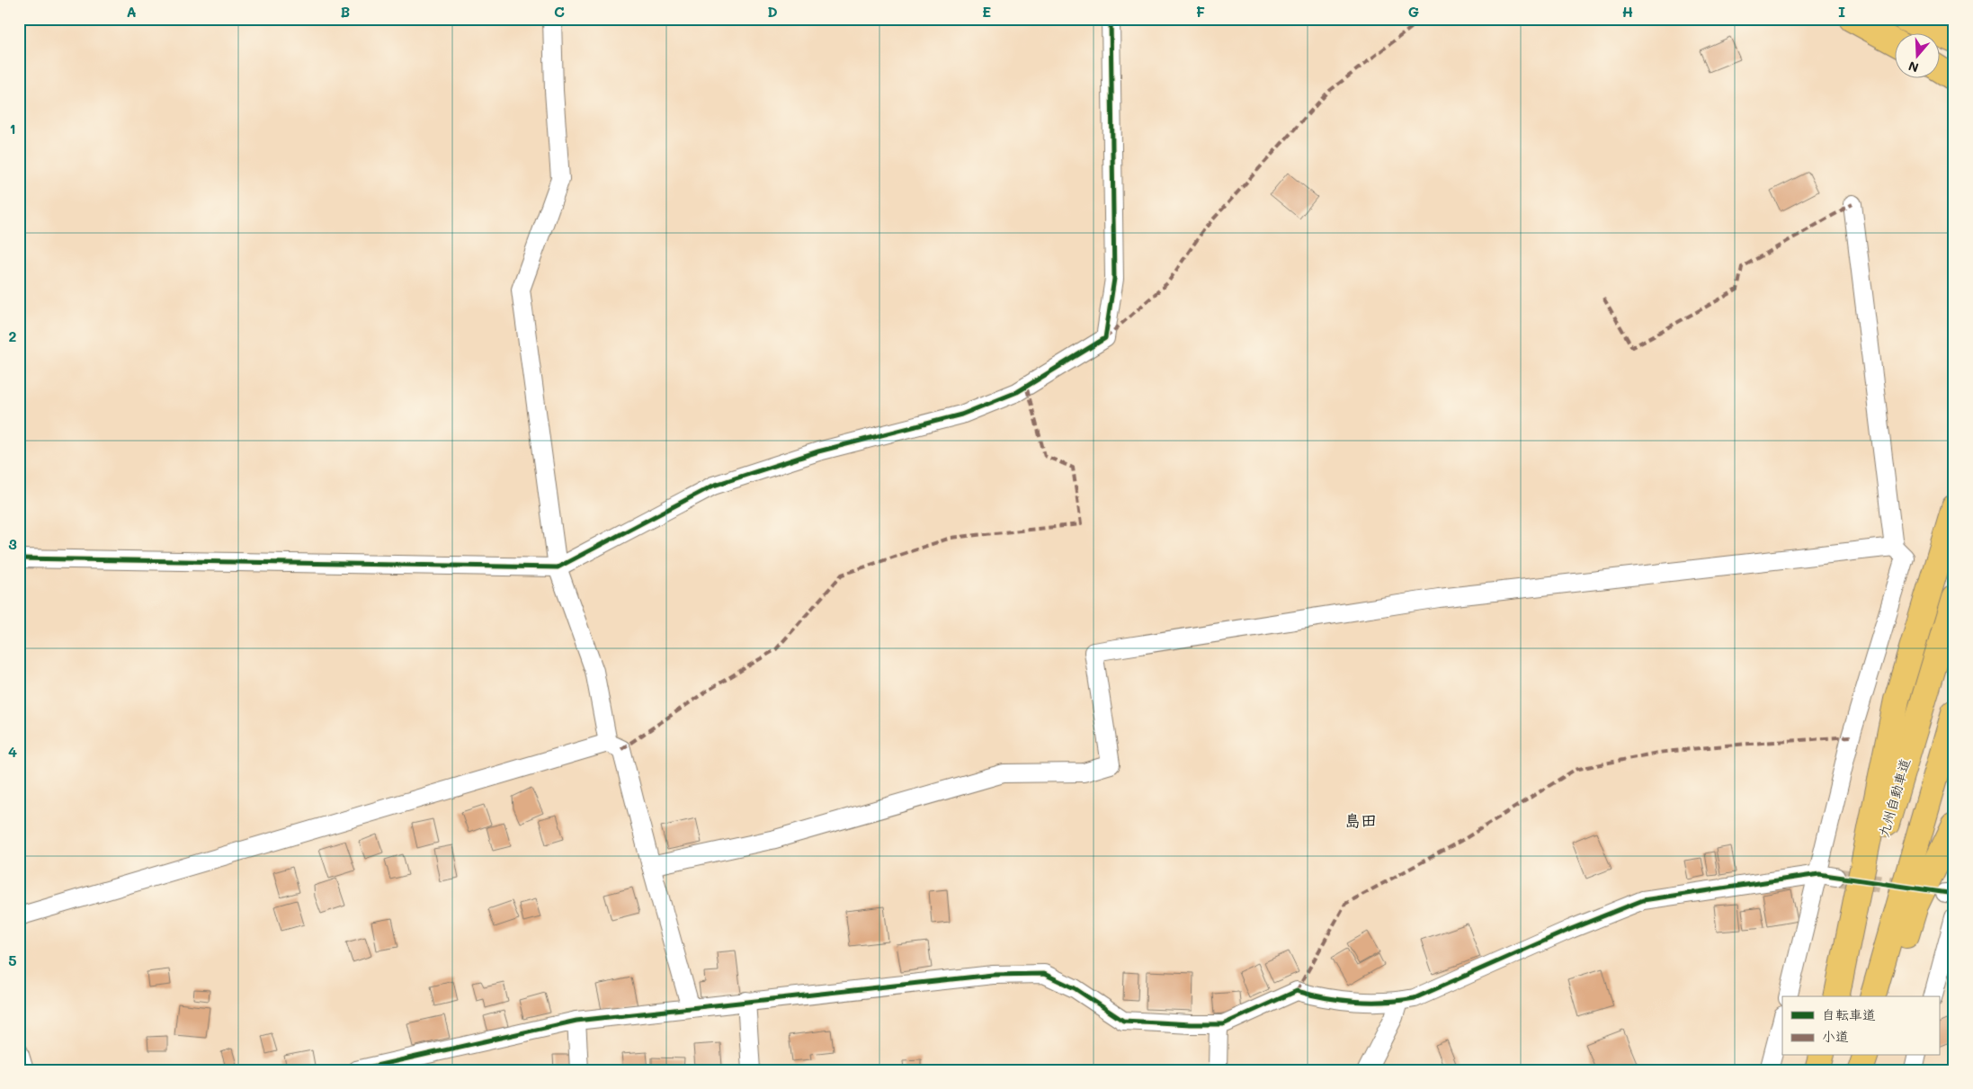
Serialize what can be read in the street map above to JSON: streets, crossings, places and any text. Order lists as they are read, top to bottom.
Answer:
{
  "streets": {
    "highway": ["九州自動車道"]
  },
  "districts": ["島田"],
  "legend": ["自転車道", "小道"],
  "north": "bottom",
  "grid": {
    "columns": [
      "A",
      "B",
      "C",
      "D",
      "E",
      "F",
      "G",
      "H",
      "I"
    ],
    "rows": [
      "1",
      "2",
      "3",
      "4",
      "5"
    ]
  }
}
